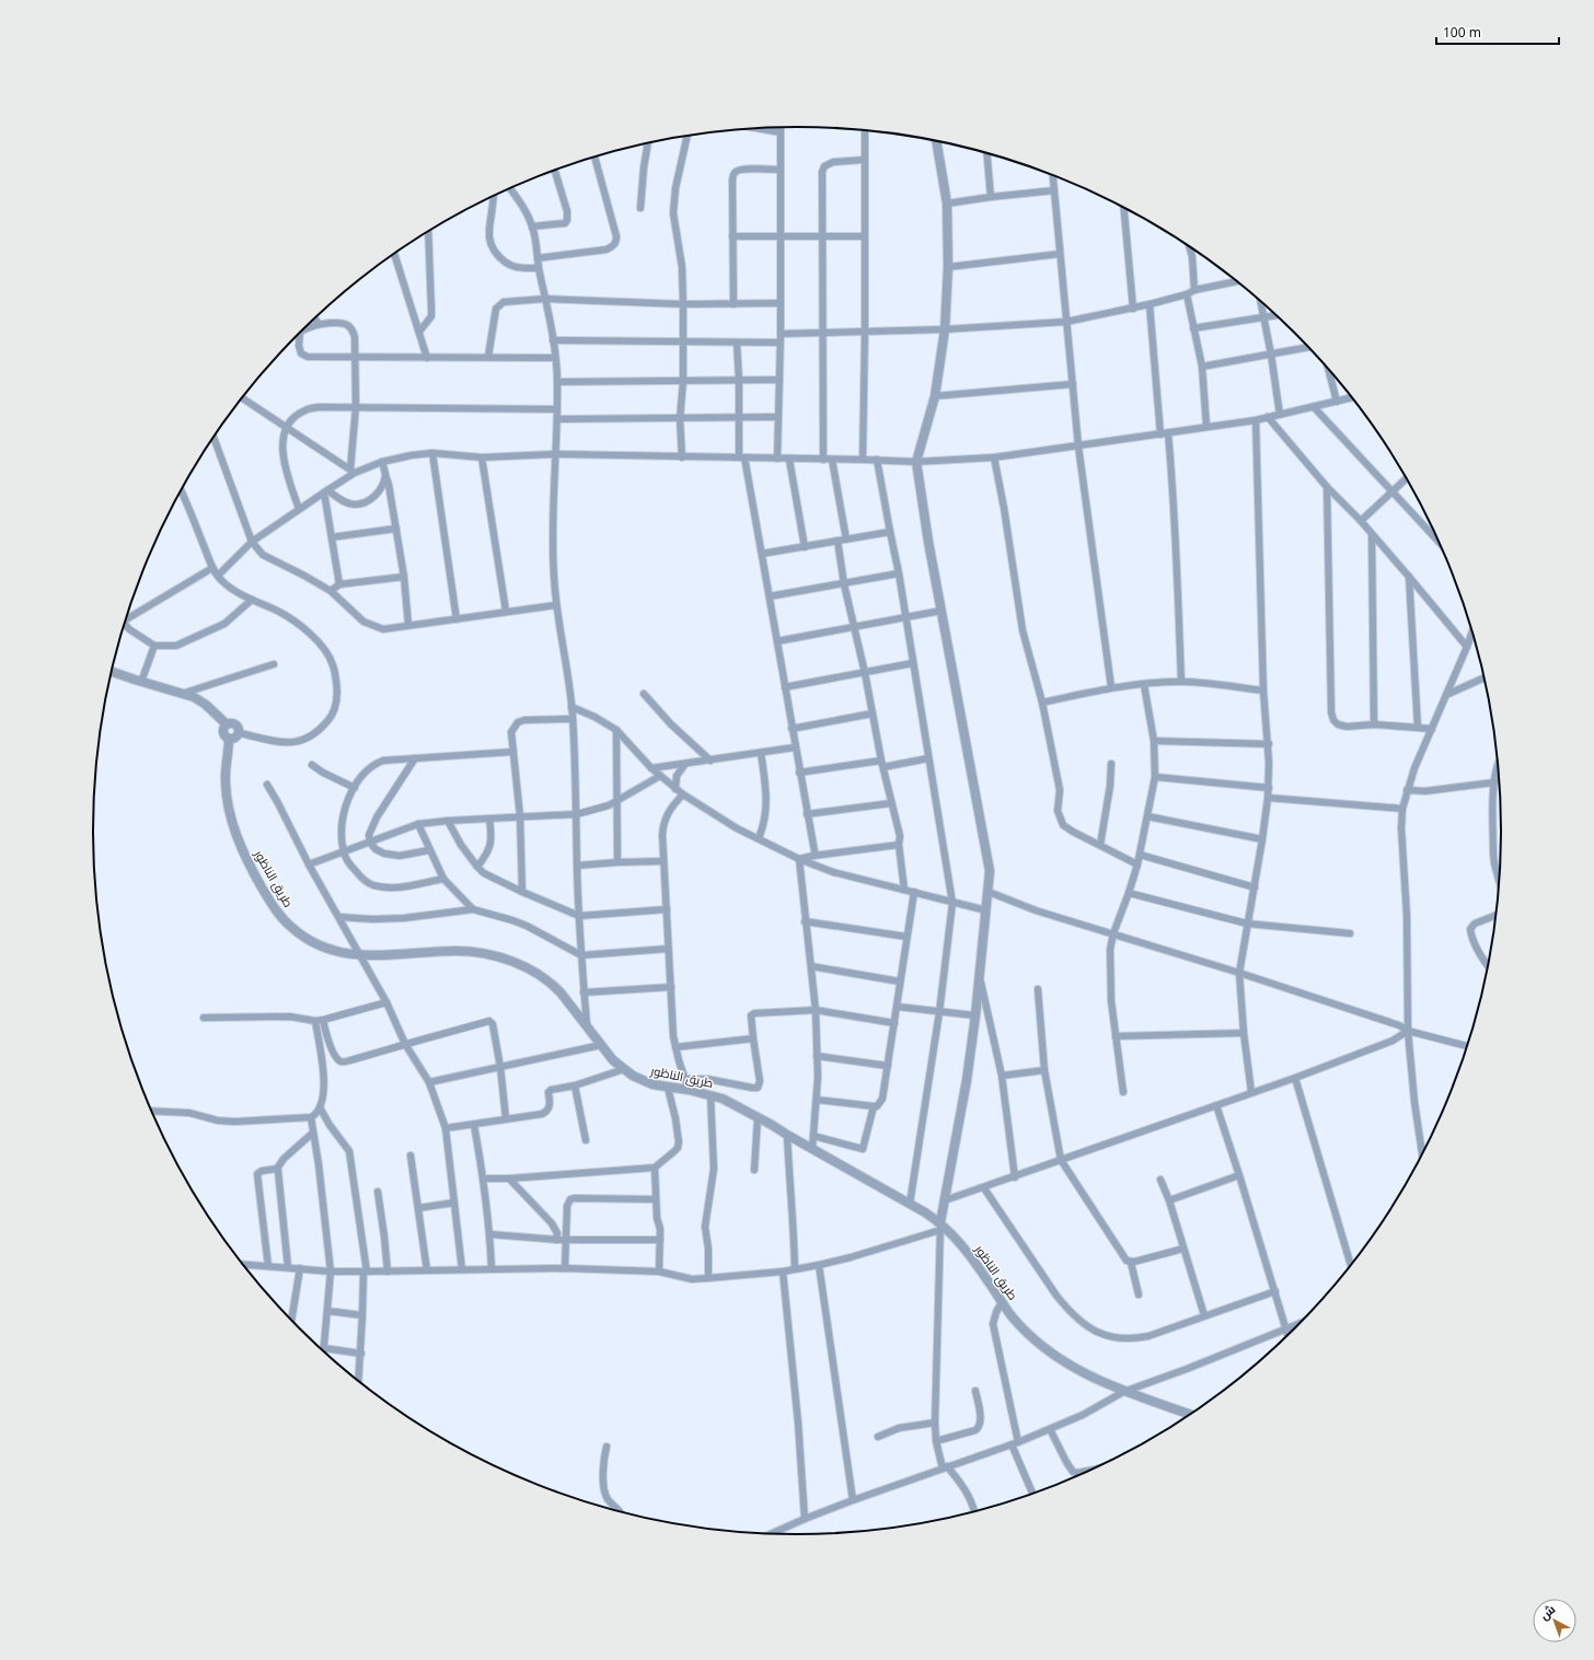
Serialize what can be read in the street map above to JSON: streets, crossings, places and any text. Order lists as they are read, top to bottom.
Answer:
{
  "streets": {
    "street": ["طريق الناظور"]
  },
  "scale_bar": "100 m",
  "north": "top left"
}
